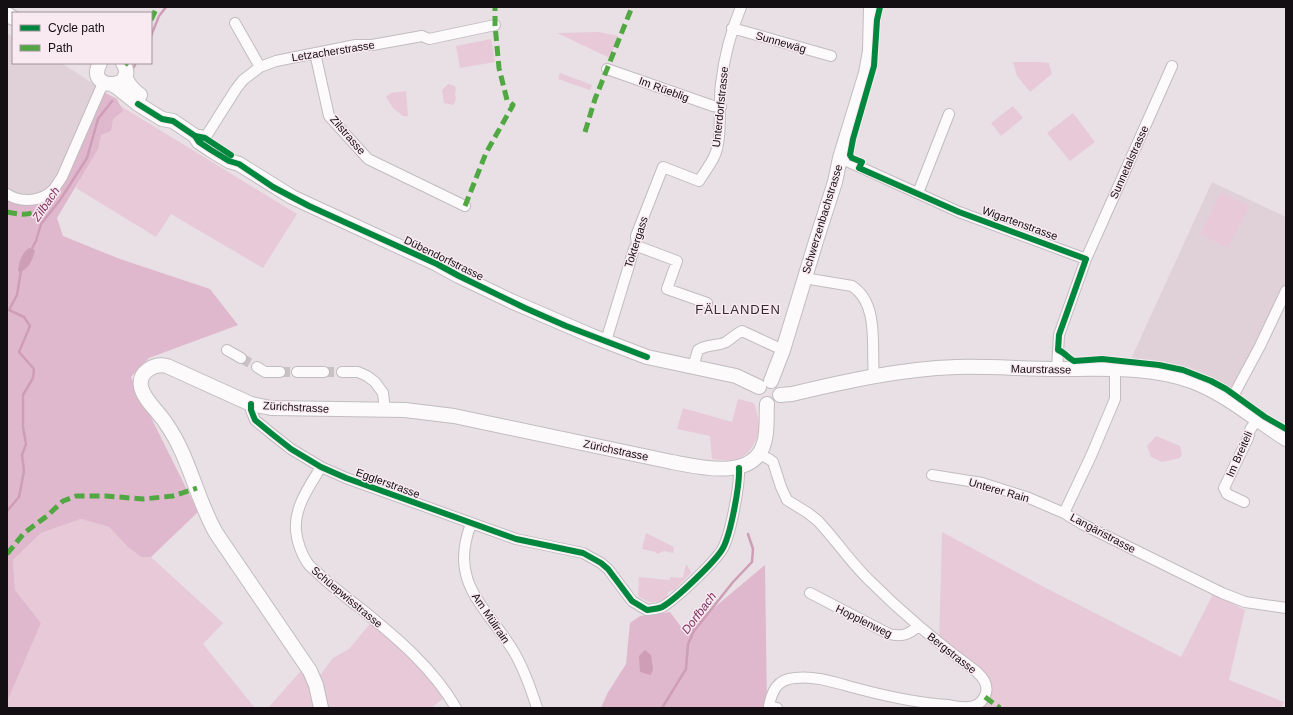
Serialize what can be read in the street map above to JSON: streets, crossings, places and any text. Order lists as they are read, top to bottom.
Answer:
{
  "streets": {
    "main road": [
      "Schwerzenbachstrasse",
      "Dübendorfstrasse",
      "Maurstrasse",
      "Zürichstrasse"
    ],
    "street": [
      "Sunnewäg",
      "Letzacherstrasse",
      "Im Rüeblig",
      "Unterdorfstrasse",
      "Zilstrasse",
      "Sunnetalstrasse",
      "Wigartenstrasse",
      "Toktergass",
      "Im Breiteli",
      "Egglerstrasse",
      "Unterer Rain",
      "Langäristrasse",
      "Schüepwisstrasse",
      "Am Mülirain",
      "Hopplenweg",
      "Bergstrasse"
    ]
  },
  "crossings": [
    ["Sunnewäg", "Unterdorfstrasse"],
    ["Letzacherstrasse", "Zilstrasse"],
    ["Letzacherstrasse", "Dübendorfstrasse"],
    ["Im Rüeblig", "Unterdorfstrasse"],
    ["Unterdorfstrasse", "Toktergass"],
    ["Sunnetalstrasse", "Wigartenstrasse"],
    ["Schwerzenbachstrasse", "Wigartenstrasse"],
    ["Schwerzenbachstrasse", "Dübendorfstrasse"],
    ["Schwerzenbachstrasse", "Maurstrasse"],
    ["Toktergass", "Dübendorfstrasse"],
    ["Dübendorfstrasse", "Maurstrasse"],
    ["Maurstrasse", "Im Breiteli"],
    ["Maurstrasse", "Langäristrasse"],
    ["Zürichstrasse", "Egglerstrasse"],
    ["Egglerstrasse", "Schüepwisstrasse"],
    ["Egglerstrasse", "Am Mülirain"],
    ["Unterer Rain", "Langäristrasse"],
    ["Hopplenweg", "Bergstrasse"]
  ],
  "districts": ["FÄLLANDEN"],
  "water": ["Zilbach", "Dorfbach"],
  "legend": ["Cycle path", "Path"]
}
